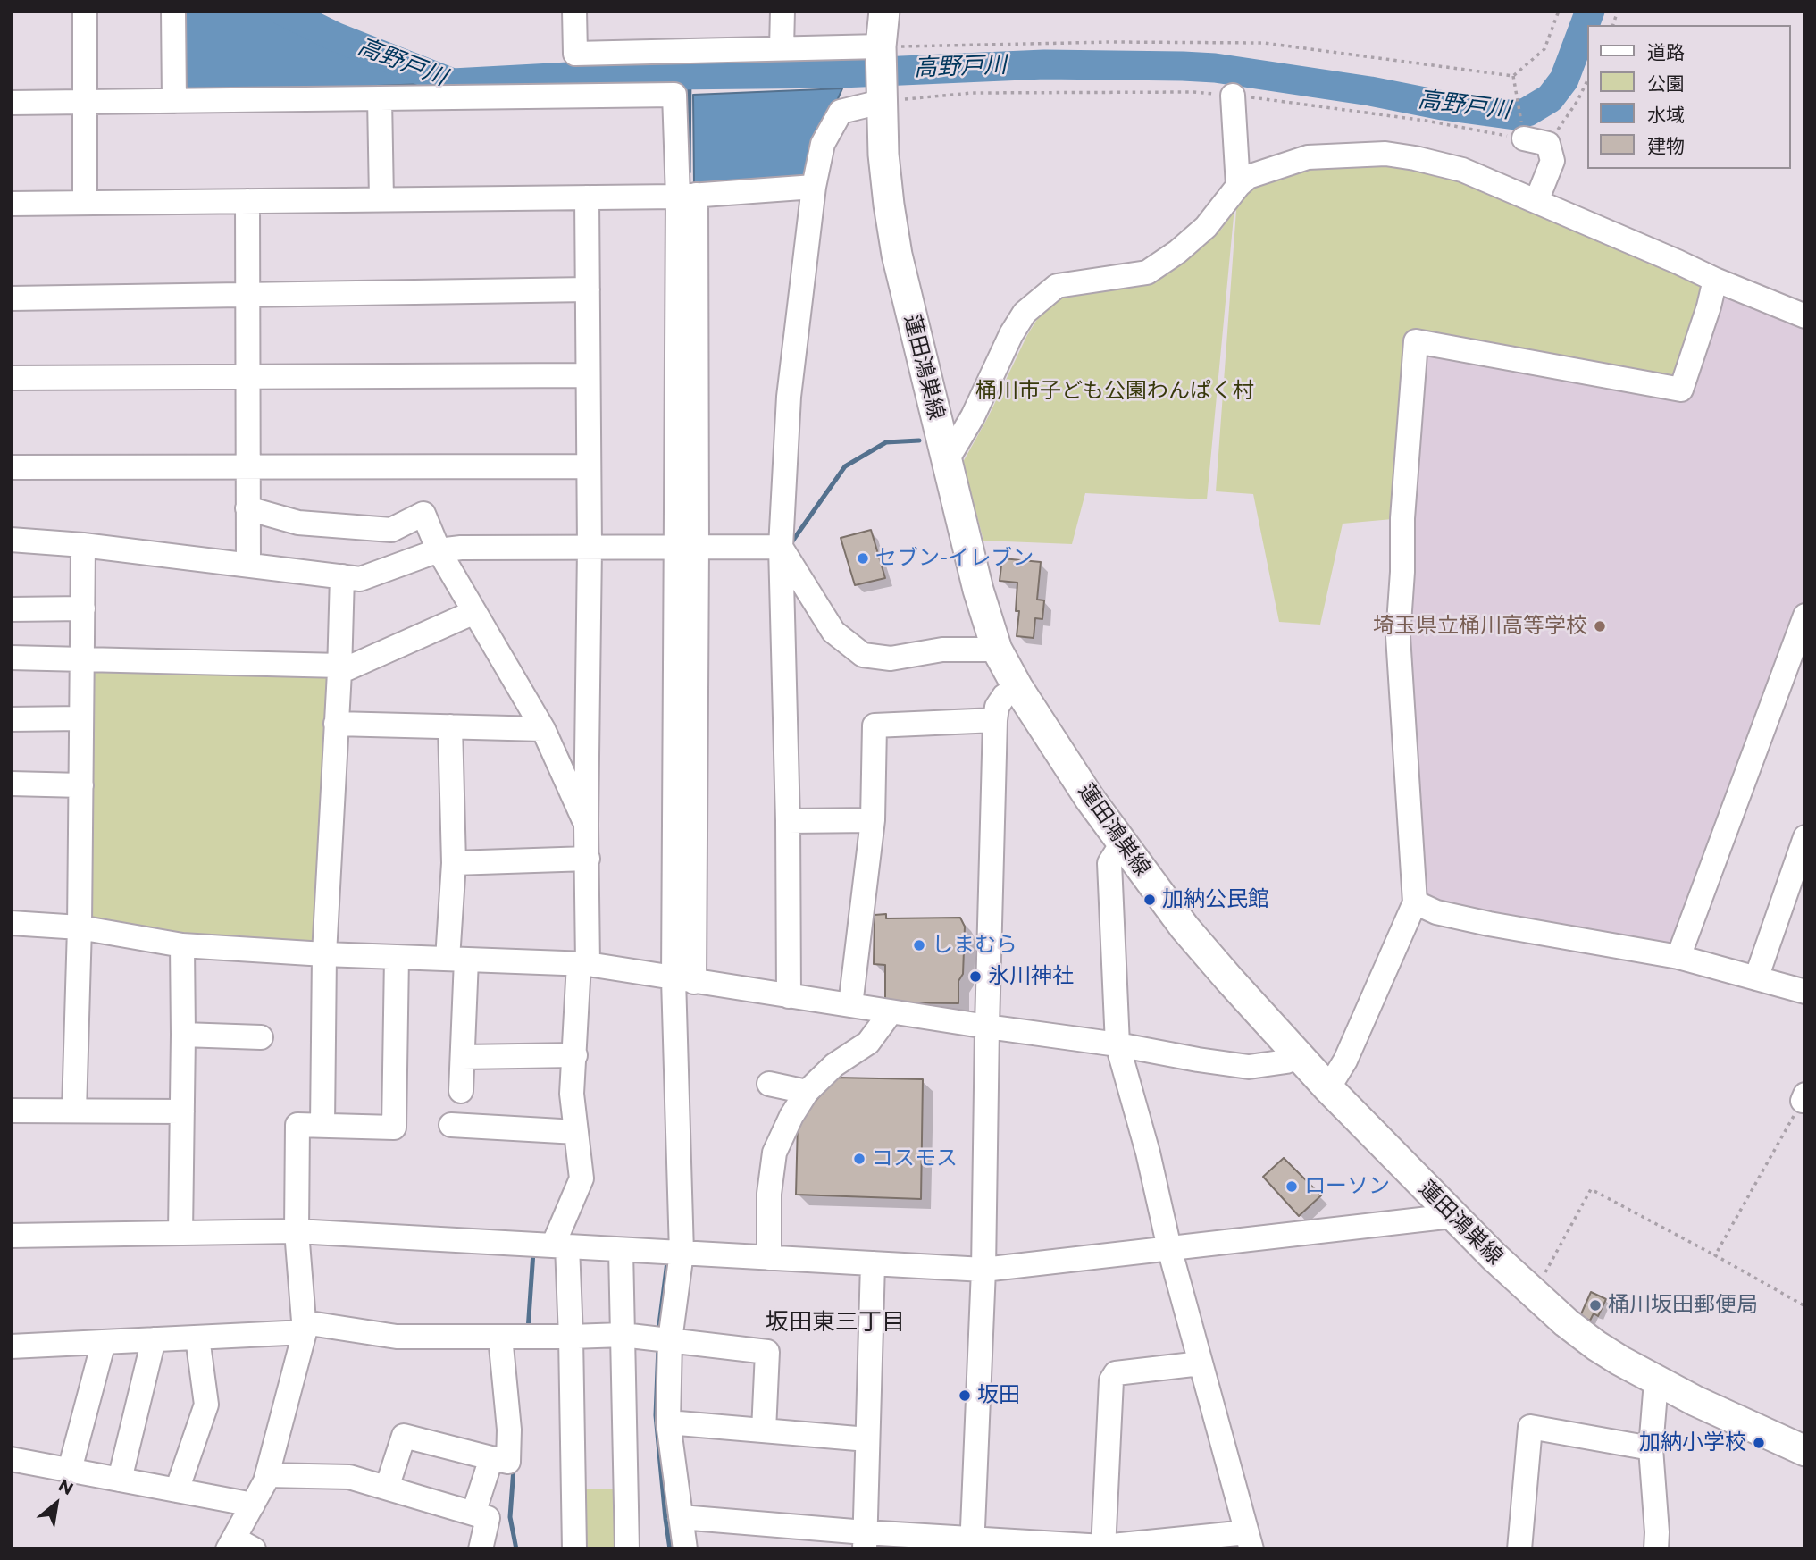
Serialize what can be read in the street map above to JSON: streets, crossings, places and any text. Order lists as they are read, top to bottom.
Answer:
{
  "streets": {
    "main road": ["蓮田鴻巣線"]
  },
  "districts": ["坂田東三丁目"],
  "water": ["高野戸川"],
  "parks": ["桶川市子ども公園わんぱく村"],
  "places": [
    "セブン-イレブン",
    "埼玉県立桶川高等学校",
    "加納公民館",
    "しまむら",
    "氷川神社",
    "コスモス",
    "ローソン",
    "桶川坂田郵便局",
    "坂田",
    "加納小学校"
  ],
  "legend": [
    "道路",
    "公園",
    "水域",
    "建物"
  ],
  "north": "top right"
}
